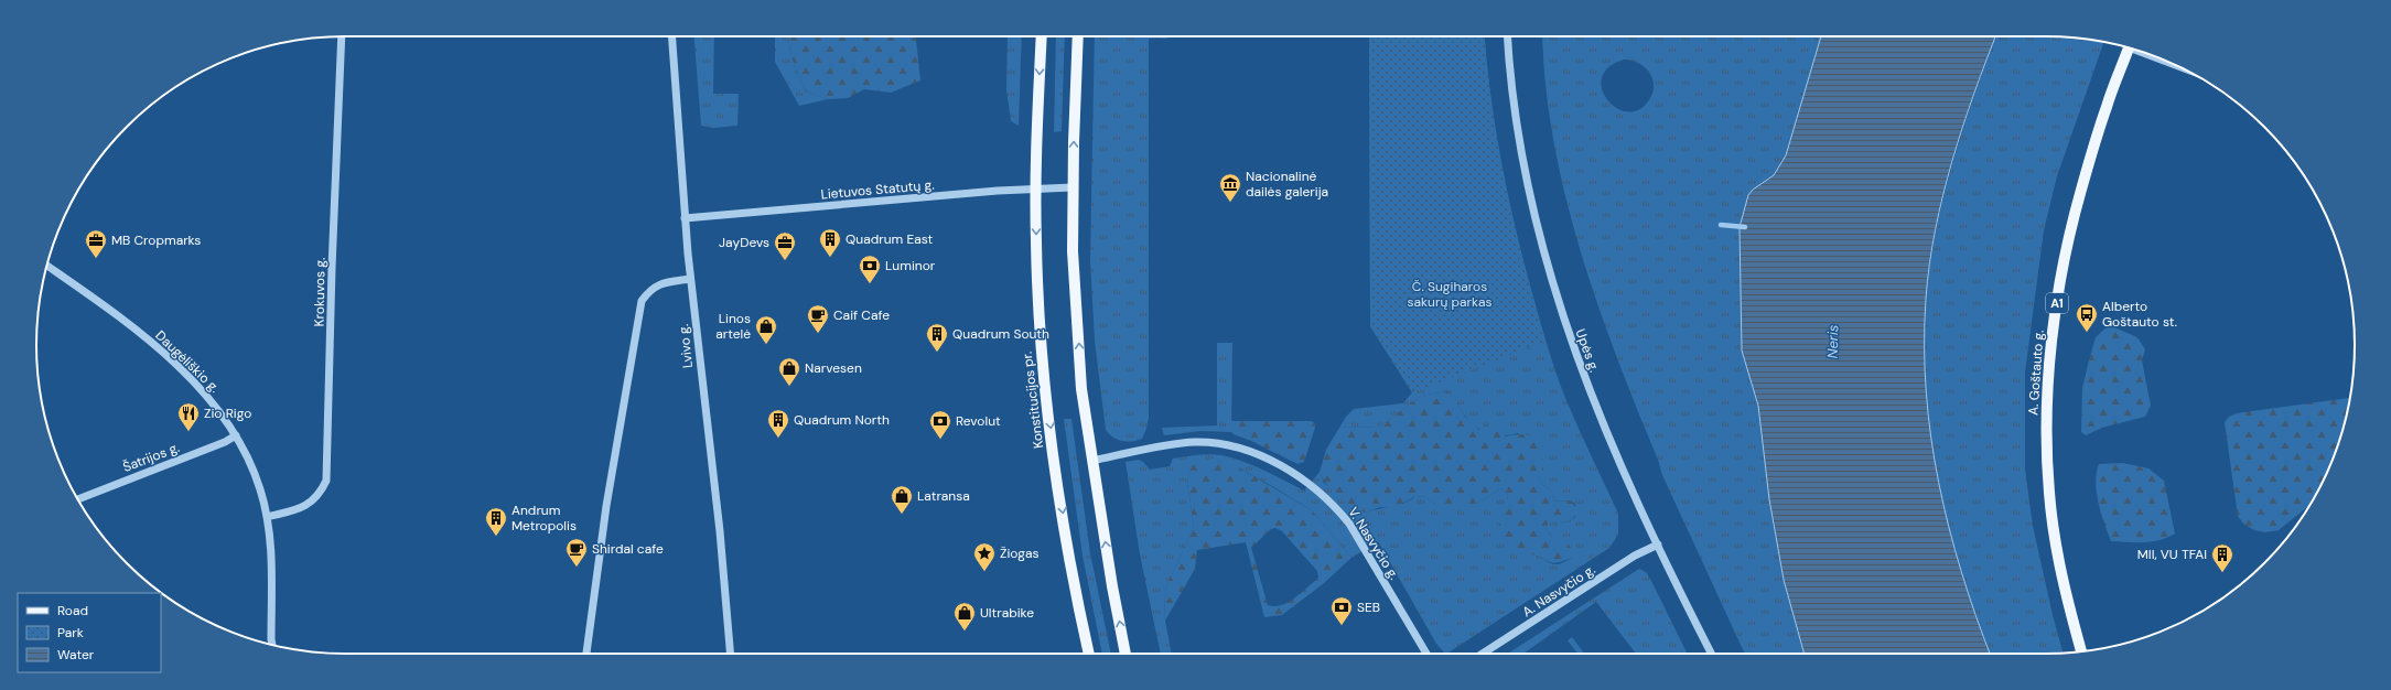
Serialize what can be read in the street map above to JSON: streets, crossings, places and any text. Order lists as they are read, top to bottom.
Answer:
{
  "streets": {
    "main road": ["A1", "A. Goštauto g.", "Konstitucijos pr."],
    "street": [
      "Lietuvos Statutų g.",
      "Krokuvos g.",
      "Lvivo g.",
      "Upės g.",
      "Daugėliškio g.",
      "Šatrijos g.",
      "V. Nasvyčio g.",
      "A. Nasvyčio g."
    ]
  },
  "crossings": [
    ["Lietuvos Statutų g.", "Lvivo g."],
    ["Lietuvos Statutų g.", "Konstitucijos pr."],
    ["Krokuvos g.", "Daugėliškio g."],
    ["Upės g.", "A. Nasvyčio g."],
    ["Daugėliškio g.", "Šatrijos g."]
  ],
  "water": ["Neris"],
  "parks": ["Č. Sugiharos sakurų parkas"],
  "places": {
    "museum": ["Nacionalinė dailės galerija"],
    "building": [
      "Quadrum East",
      "Quadrum South",
      "Quadrum North",
      "Andrum Metropolis",
      "MII, VU TFAI"
    ],
    "office": ["MB Cropmarks", "JayDevs"],
    "bank": ["Luminor", "Revolut", "SEB"],
    "bus stop": ["Alberto Goštauto st."],
    "cafe": ["Caif Cafe", "Shirdal cafe"],
    "shop": [
      "Linos artelė",
      "Narvesen",
      "Latransa",
      "Ultrabike"
    ],
    "restaurant": ["Zio Rigo"],
    "place": ["Žiogas"]
  },
  "legend": ["Road", "Park", "Water"]
}
